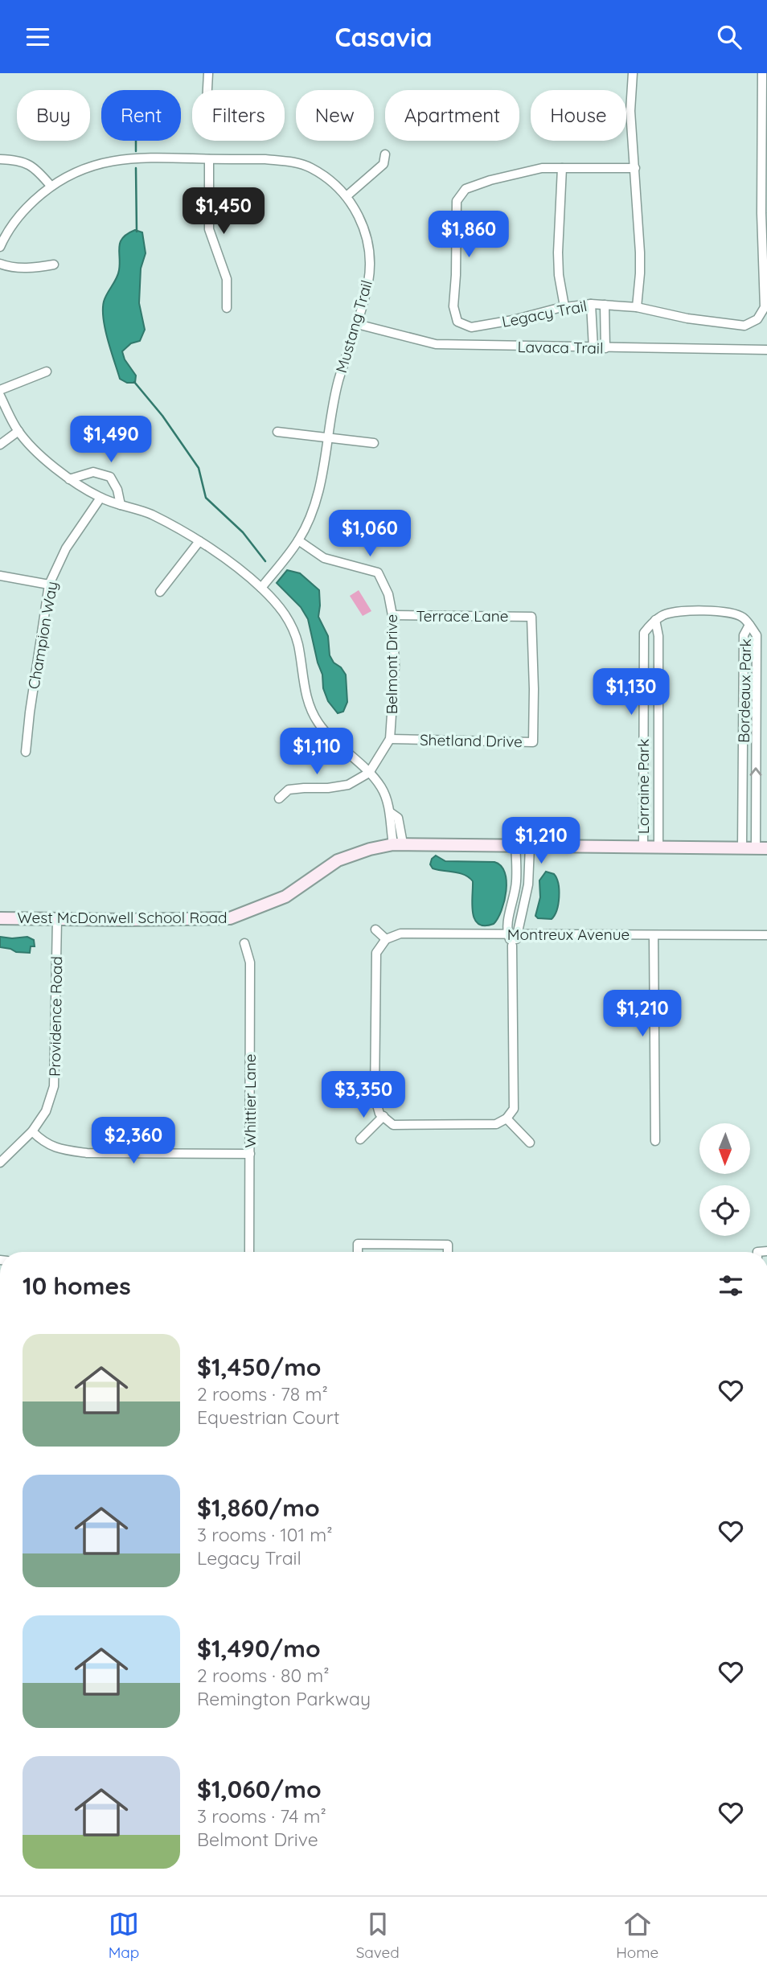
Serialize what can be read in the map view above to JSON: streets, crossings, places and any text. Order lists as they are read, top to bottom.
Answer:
{
  "streets": {
    "main road": ["West McDonwell School Road"],
    "street": [
      "Legacy Trail",
      "Mustang Trail",
      "Lavaca Trail",
      "Terrace Lane",
      "Champion Way",
      "Belmont Drive",
      "Bordeaux Park",
      "Shetland Drive",
      "Lorraine Park",
      "Montreux Avenue",
      "Providence Road",
      "Whittier Lane"
    ]
  },
  "crossings": [
    ["Mustang Trail", "Lavaca Trail"],
    ["Mustang Trail", "Belmont Drive"],
    ["Terrace Lane", "Belmont Drive"],
    ["Terrace Lane", "Shetland Drive"],
    ["Belmont Drive", "Shetland Drive"],
    ["Bordeaux Park", "West McDonwell School Road"],
    ["Lorraine Park", "West McDonwell School Road"],
    ["West McDonwell School Road", "Providence Road"]
  ],
  "north": "bottom",
  "page": {
    "header": "Casavia",
    "chip": [
      "Buy",
      "Rent",
      "Filters",
      "New",
      "Apartment",
      "House"
    ],
    "price": [
      "$1,450",
      "$1,860",
      "$1,490",
      "$1,060",
      "$1,130",
      "$1,110",
      "$1,210",
      "$1,210",
      "$3,350",
      "$2,360"
    ],
    "heading": "10 homes",
    "list": [
      {
        "name": "$1,450/mo",
        "note": "2 rooms · 78 m² · Equestrian Court"
      },
      {
        "name": "$1,860/mo",
        "note": "3 rooms · 101 m² · Legacy Trail"
      },
      {
        "name": "$1,490/mo",
        "note": "2 rooms · 80 m² · Remington Parkway"
      },
      {
        "name": "$1,060/mo",
        "note": "3 rooms · 74 m² · Belmont Drive"
      }
    ],
    "tabs": ["Map", "Saved", "Home"]
  }
}
